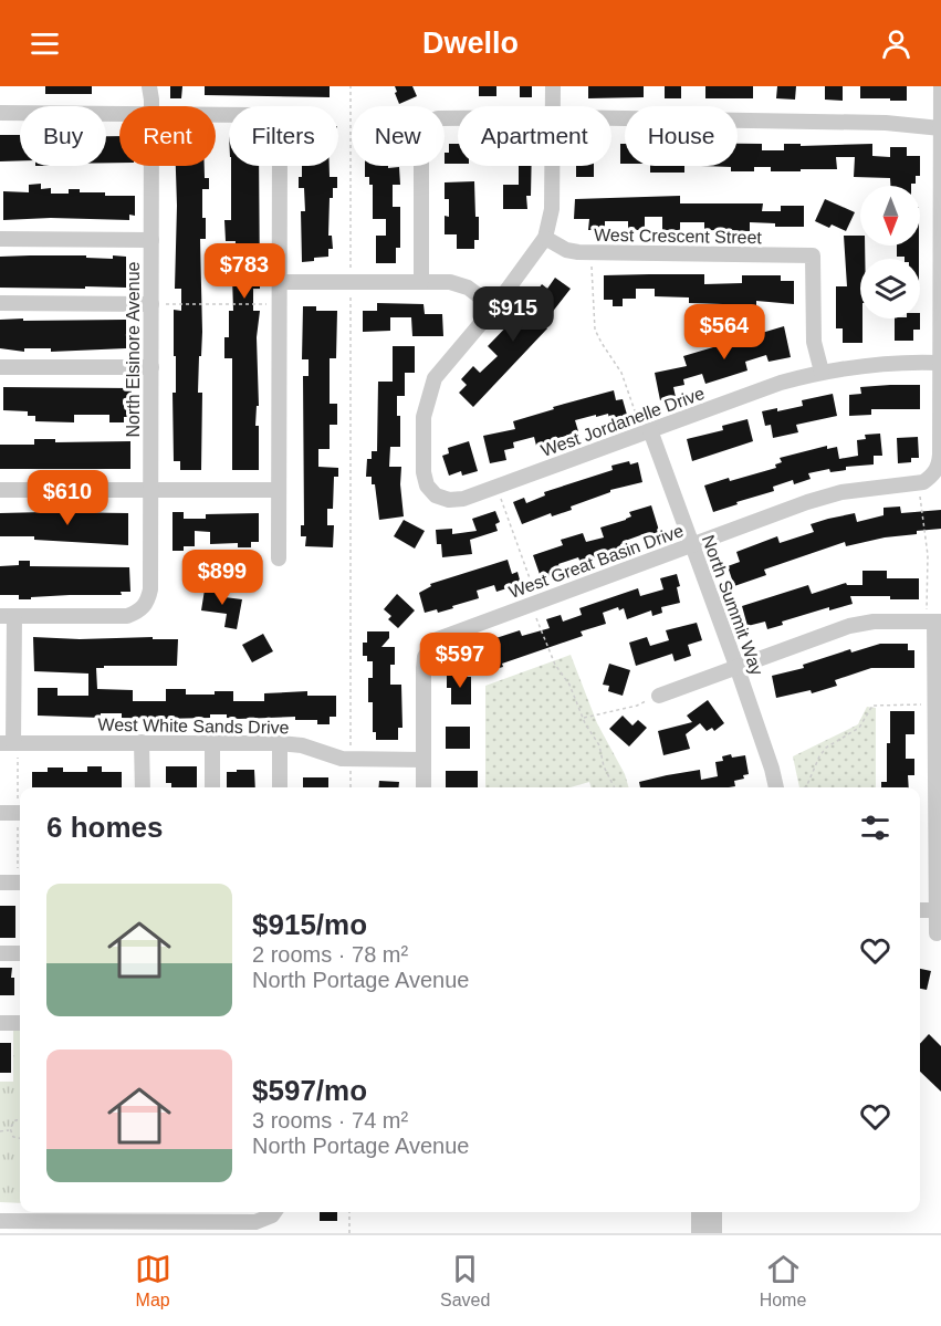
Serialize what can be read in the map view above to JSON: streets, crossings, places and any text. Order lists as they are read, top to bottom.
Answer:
{
  "streets": {
    "street": [
      "West Crescent Street",
      "North Elsinore Avenue",
      "West Jordanelle Drive",
      "West Great Basin Drive",
      "North Summit Way",
      "West White Sands Drive"
    ]
  },
  "crossings": [
    ["West Crescent Street", "West Jordanelle Drive"],
    ["West Jordanelle Drive", "West Great Basin Drive"],
    ["West Jordanelle Drive", "North Summit Way"],
    ["West Great Basin Drive", "North Summit Way"],
    ["West Great Basin Drive", "West White Sands Drive"]
  ],
  "north": "bottom",
  "page": {
    "header": "Dwello",
    "chip": [
      "Buy",
      "Rent",
      "Filters",
      "New",
      "Apartment",
      "House"
    ],
    "price": [
      "$783",
      "$915",
      "$564",
      "$610",
      "$899",
      "$597"
    ],
    "heading": "6 homes",
    "list": [
      {
        "name": "$915/mo",
        "note": "2 rooms · 78 m² · North Portage Avenue"
      },
      {
        "name": "$597/mo",
        "note": "3 rooms · 74 m² · North Portage Avenue"
      }
    ],
    "tabs": ["Map", "Saved", "Home"]
  }
}
